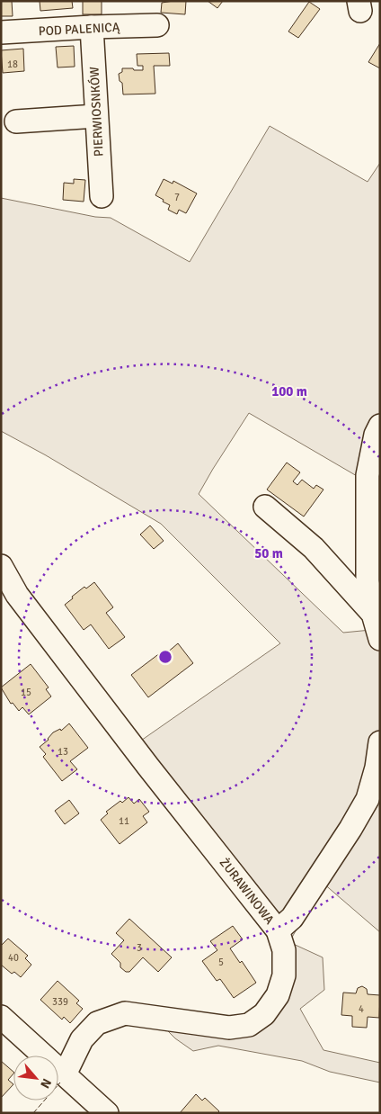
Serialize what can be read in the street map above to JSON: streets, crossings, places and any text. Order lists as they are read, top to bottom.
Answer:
{
  "streets": {
    "street": ["POD PALENICĄ", "PIERWIOSNKÓW", "ŻURAWINOWA"]
  },
  "crossings": [
    ["POD PALENICĄ", "PIERWIOSNKÓW"]
  ],
  "house_numbers": [
    "18",
    "7",
    "15",
    "13",
    "11",
    "3",
    "40",
    "5",
    "339",
    "4"
  ],
  "north": "bottom right",
  "rings": ["100 m", "50 m"]
}
